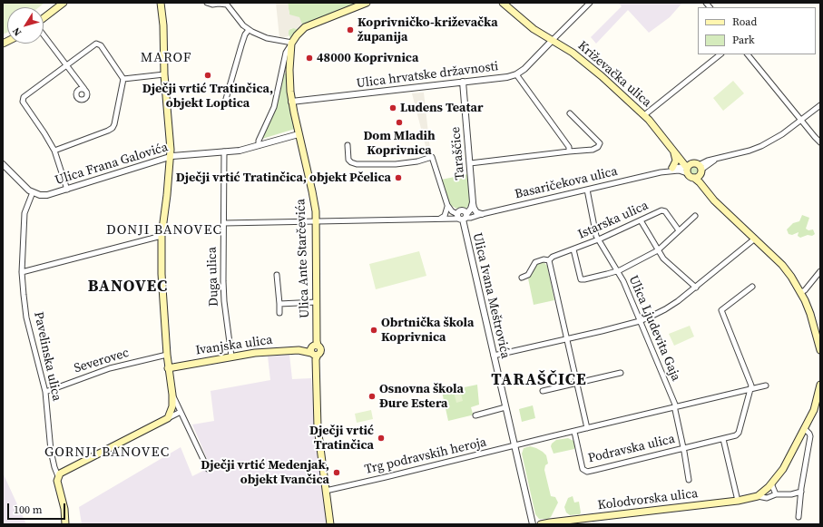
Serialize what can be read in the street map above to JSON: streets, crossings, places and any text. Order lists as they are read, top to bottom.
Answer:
{
  "streets": {
    "main road": [
      "Križevačka ulica",
      "Ulica Ante Starčevića",
      "Ivanjska ulica",
      "Pavelinska ulica",
      "Kolodvorska ulica"
    ],
    "street": [
      "Ulica hrvatske državnosti",
      "Taraščice",
      "Ulica Frana Galovića",
      "Basaričekova ulica",
      "Istarska ulica",
      "Duga ulica",
      "Ulica Ivana Meštrovića",
      "Ulica Ljudevita Gaja",
      "Severovec",
      "Podravska ulica",
      "Trg podravskih heroja"
    ]
  },
  "crossings": [
    ["Križevačka ulica", "Ulica hrvatske državnosti"],
    ["Križevačka ulica", "Basaričekova ulica"],
    ["Ulica hrvatske državnosti", "Taraščice"],
    ["Ulica hrvatske državnosti", "Ulica Ante Starčevića"],
    ["Ulica Frana Galovića", "Ulica Ante Starčevića"],
    ["Ulica Frana Galovića", "Duga ulica"],
    ["Ulica Frana Galovića", "Pavelinska ulica"],
    ["Basaričekova ulica", "Ulica Ante Starčevića"],
    ["Basaričekova ulica", "Duga ulica"],
    ["Basaričekova ulica", "Ulica Ivana Meštrovića"],
    ["Basaričekova ulica", "Ulica Ljudevita Gaja"],
    ["Istarska ulica", "Ulica Ljudevita Gaja"],
    ["Ulica Ante Starčevića", "Ivanjska ulica"],
    ["Ulica Ante Starčevića", "Trg podravskih heroja"],
    ["Duga ulica", "Ivanjska ulica"],
    ["Ulica Ivana Meštrovića", "Trg podravskih heroja"],
    ["Ulica Ljudevita Gaja", "Podravska ulica"],
    ["Ulica Ljudevita Gaja", "Trg podravskih heroja"],
    ["Pavelinska ulica", "Severovec"],
    ["Podravska ulica", "Trg podravskih heroja"]
  ],
  "districts": [
    "MAROF",
    "DONJI BANOVEC",
    "BANOVEC",
    "TARAŠČICE",
    "GORNJI BANOVEC"
  ],
  "places": [
    "Koprivničko-križevačka županija",
    "48000 Koprivnica",
    "Dječji vrtić Tratinčica, objekt Loptica",
    "Ludens Teatar",
    "Dom Mladih Koprivnica",
    "Dječji vrtić Tratinčica, objekt Pčelica",
    "Obrtnička škola Koprivnica",
    "Osnovna škola Đure Estera",
    "Dječji vrtić Tratinčica",
    "Dječji vrtić Medenjak, objekt Ivančica"
  ],
  "legend": ["Road", "Park"],
  "scale_bar": "100 m",
  "north": "bottom left"
}
